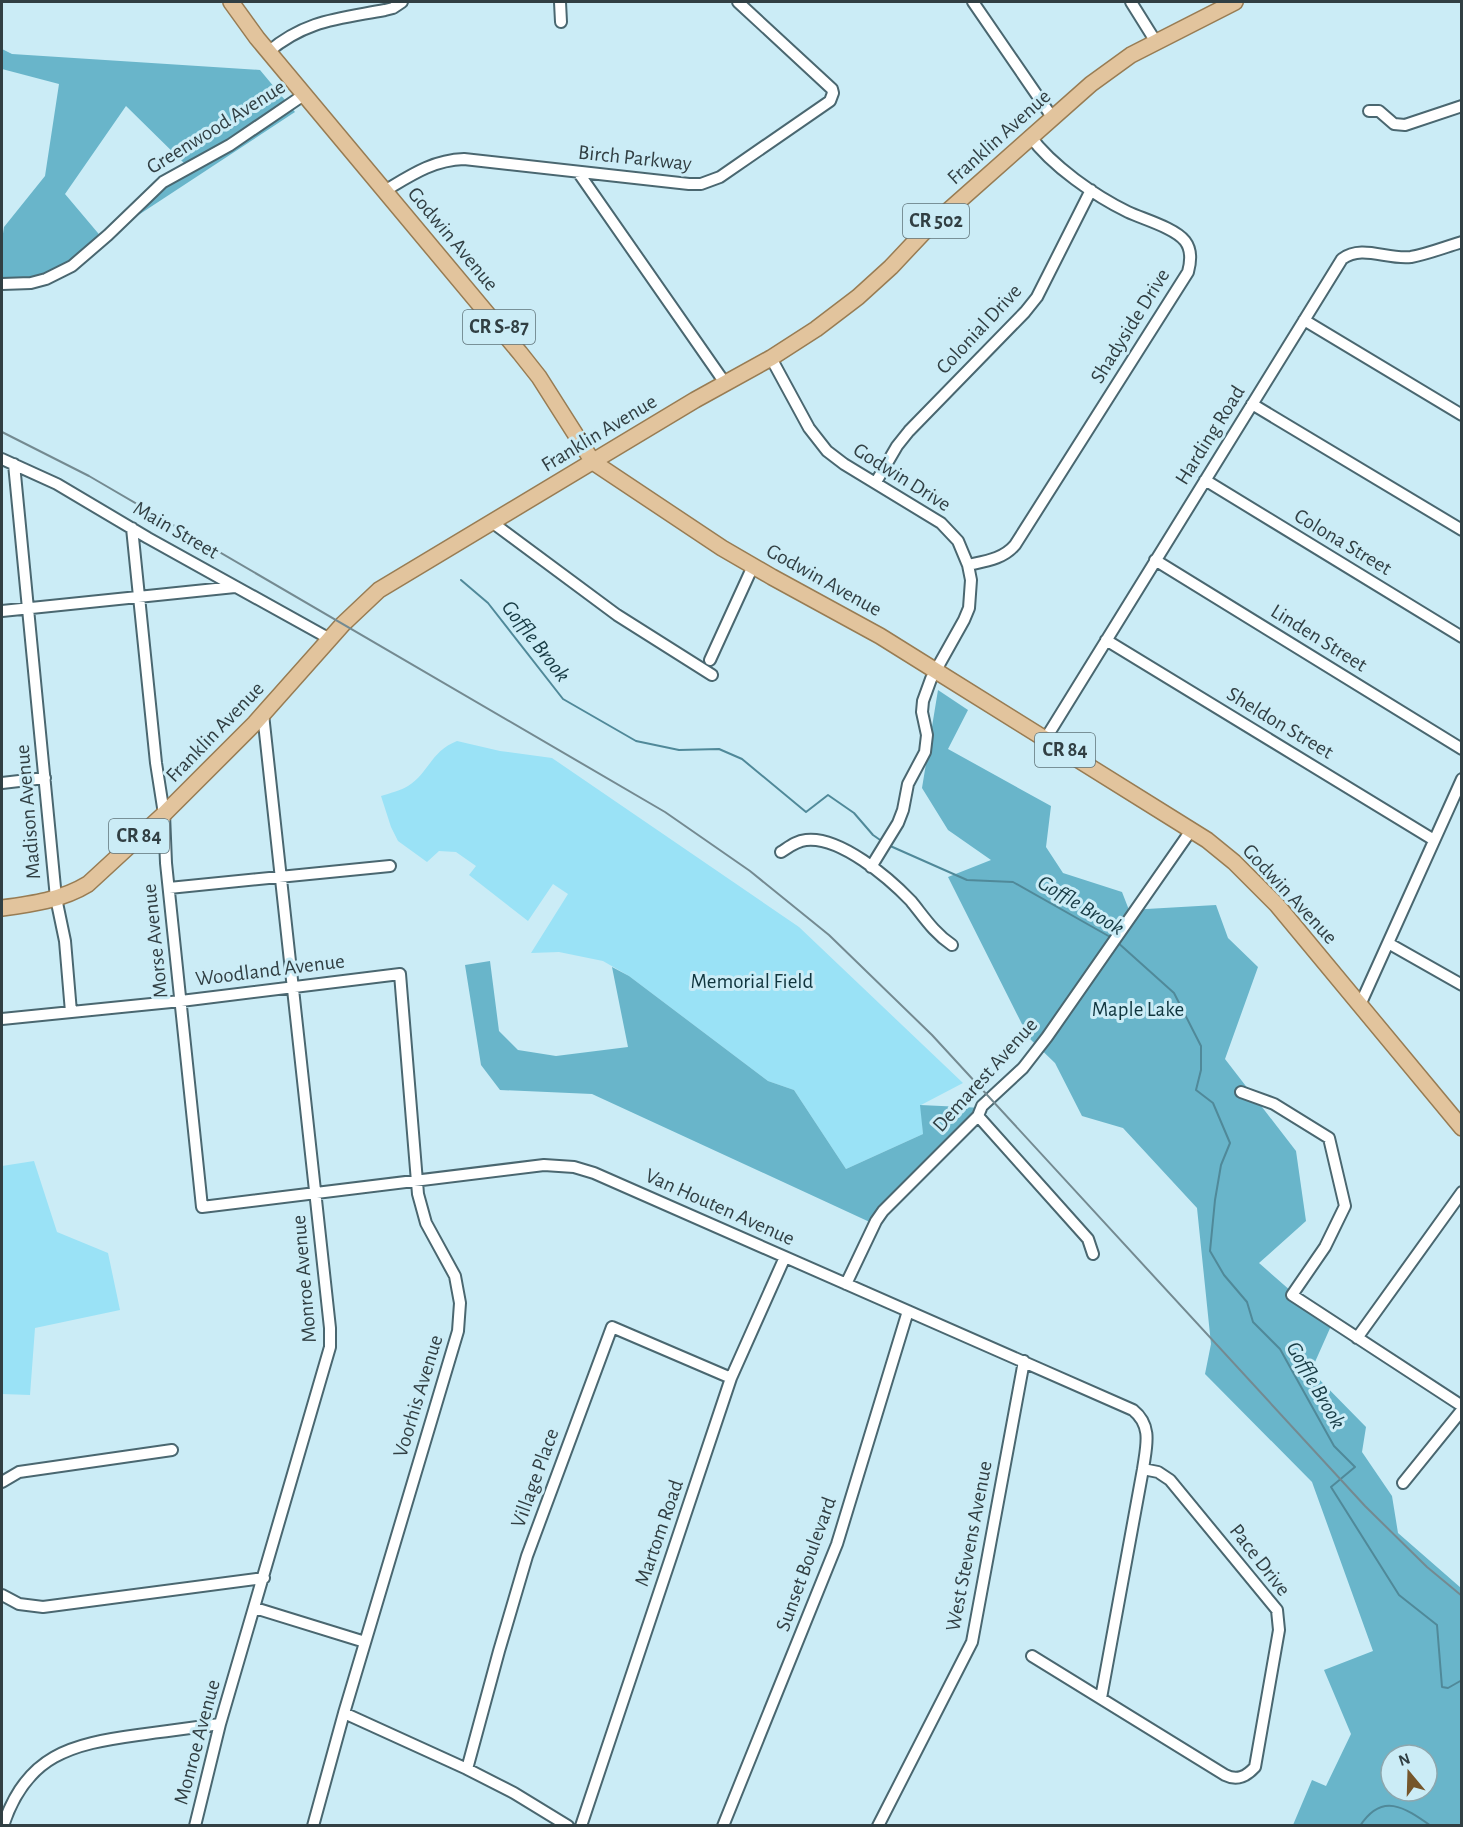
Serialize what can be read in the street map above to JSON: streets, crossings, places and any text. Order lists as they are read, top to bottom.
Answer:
{
  "streets": {
    "main road": [
      "Franklin Avenue",
      "CR 502",
      "Godwin Avenue",
      "CR S-87",
      "CR 84"
    ],
    "street": [
      "Greenwood Avenue",
      "Birch Parkway",
      "Shadyside Drive",
      "Colonial Drive",
      "Harding Road",
      "Godwin Drive",
      "Main Street",
      "Colona Street",
      "Linden Street",
      "Sheldon Street",
      "Madison Avenue",
      "Morse Avenue",
      "Woodland Avenue",
      "Demarest Avenue",
      "Van Houten Avenue",
      "Monroe Avenue",
      "Voorhis Avenue",
      "Village Place",
      "Martom Road",
      "West Stevens Avenue",
      "Pace Drive",
      "Sunset Boulevard"
    ]
  },
  "crossings": [
    ["Greenwood Avenue", "Godwin Avenue"],
    ["Franklin Avenue", "Godwin Avenue"],
    ["Franklin Avenue", "Shadyside Drive"],
    ["Franklin Avenue", "Godwin Drive"],
    ["Franklin Avenue", "Main Street"],
    ["Franklin Avenue", "Madison Avenue"],
    ["Franklin Avenue", "Morse Avenue"],
    ["Franklin Avenue", "Monroe Avenue"],
    ["Birch Parkway", "Godwin Avenue"],
    ["Godwin Avenue", "Harding Road"],
    ["Godwin Avenue", "Godwin Drive"],
    ["Godwin Avenue", "Demarest Avenue"],
    ["Shadyside Drive", "Colonial Drive"],
    ["Shadyside Drive", "Godwin Drive"],
    ["Colonial Drive", "Godwin Drive"],
    ["Harding Road", "Colona Street"],
    ["Harding Road", "Linden Street"],
    ["Harding Road", "Sheldon Street"],
    ["Main Street", "Madison Avenue"],
    ["Main Street", "Morse Avenue"],
    ["Madison Avenue", "Woodland Avenue"],
    ["Morse Avenue", "Woodland Avenue"],
    ["Morse Avenue", "Van Houten Avenue"],
    ["Woodland Avenue", "Monroe Avenue"],
    ["Woodland Avenue", "Voorhis Avenue"],
    ["Demarest Avenue", "Van Houten Avenue"],
    ["Van Houten Avenue", "Monroe Avenue"],
    ["Van Houten Avenue", "Voorhis Avenue"],
    ["Van Houten Avenue", "Martom Road"],
    ["Van Houten Avenue", "West Stevens Avenue"],
    ["Van Houten Avenue", "Pace Drive"],
    ["Van Houten Avenue", "Sunset Boulevard"],
    ["Village Place", "Martom Road"]
  ],
  "water": ["Goffle Brook"],
  "parks": ["Memorial Field", "Maple Lake"],
  "north": "top"
}
